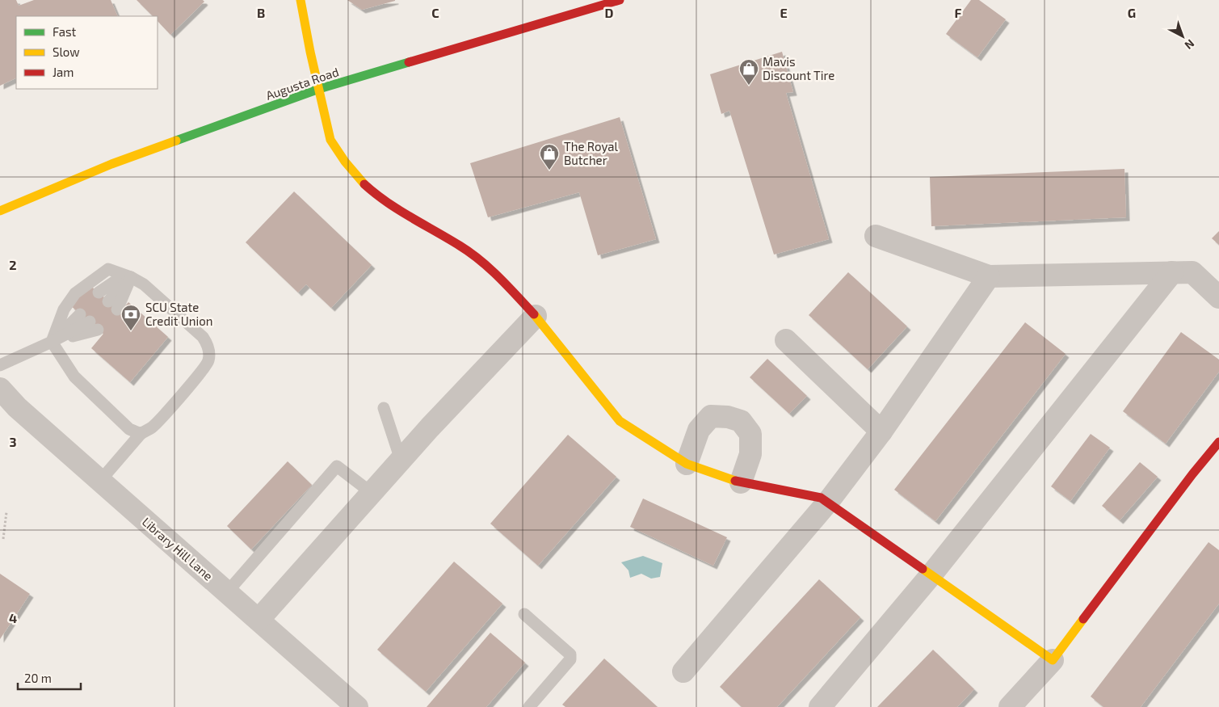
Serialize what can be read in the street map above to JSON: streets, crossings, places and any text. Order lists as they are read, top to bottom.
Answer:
{
  "streets": {
    "street": ["Augusta Road", "Library Hill Lane"]
  },
  "places": {
    "shop": ["Mavis Discount Tire", "The Royal Butcher"],
    "bank": ["SCU State Credit Union"]
  },
  "legend": ["Fast", "Slow", "Jam"],
  "scale_bar": "20 m",
  "north": "bottom right",
  "grid": {
    "columns": [
      "B",
      "C",
      "D",
      "E",
      "F",
      "G"
    ],
    "rows": ["2", "3", "4"]
  }
}
